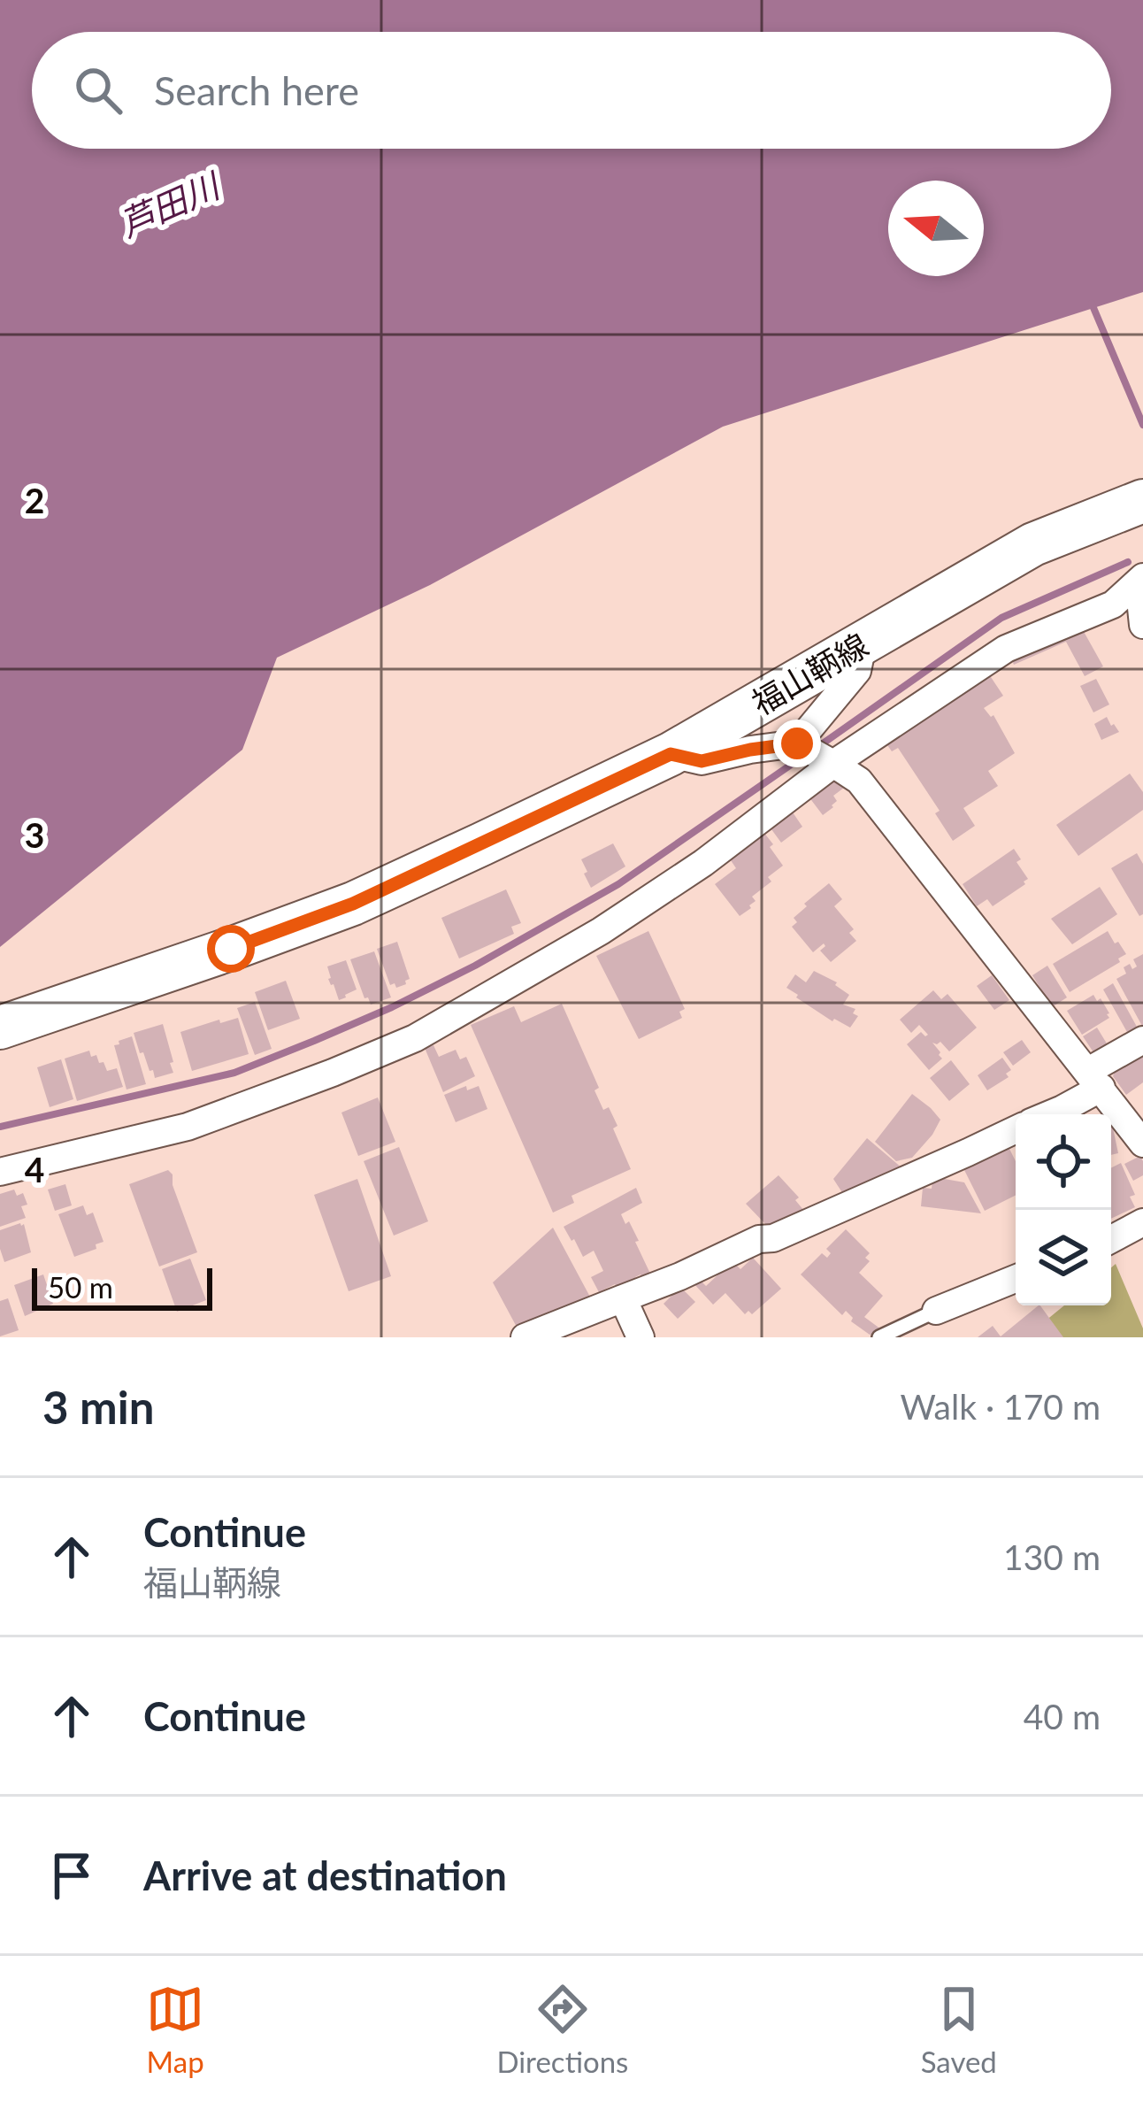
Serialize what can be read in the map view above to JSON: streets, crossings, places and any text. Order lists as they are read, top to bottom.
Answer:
{
  "streets": {
    "main road": ["福山鞆線"]
  },
  "water": ["芦田川"],
  "scale_bar": "50 m",
  "north": "left",
  "page": {
    "search": "Search here",
    "scale": "50 m",
    "heading": ["3 min", "Walk · 170 m"],
    "list": [
      ["Continue", "福山鞆線", "130 m"],
      ["Continue", "40 m"],
      "Arrive at destination"
    ],
    "nav": ["Map", "Directions", "Saved"]
  },
  "grid": {
    "rows": ["2", "3", "4"]
  }
}
